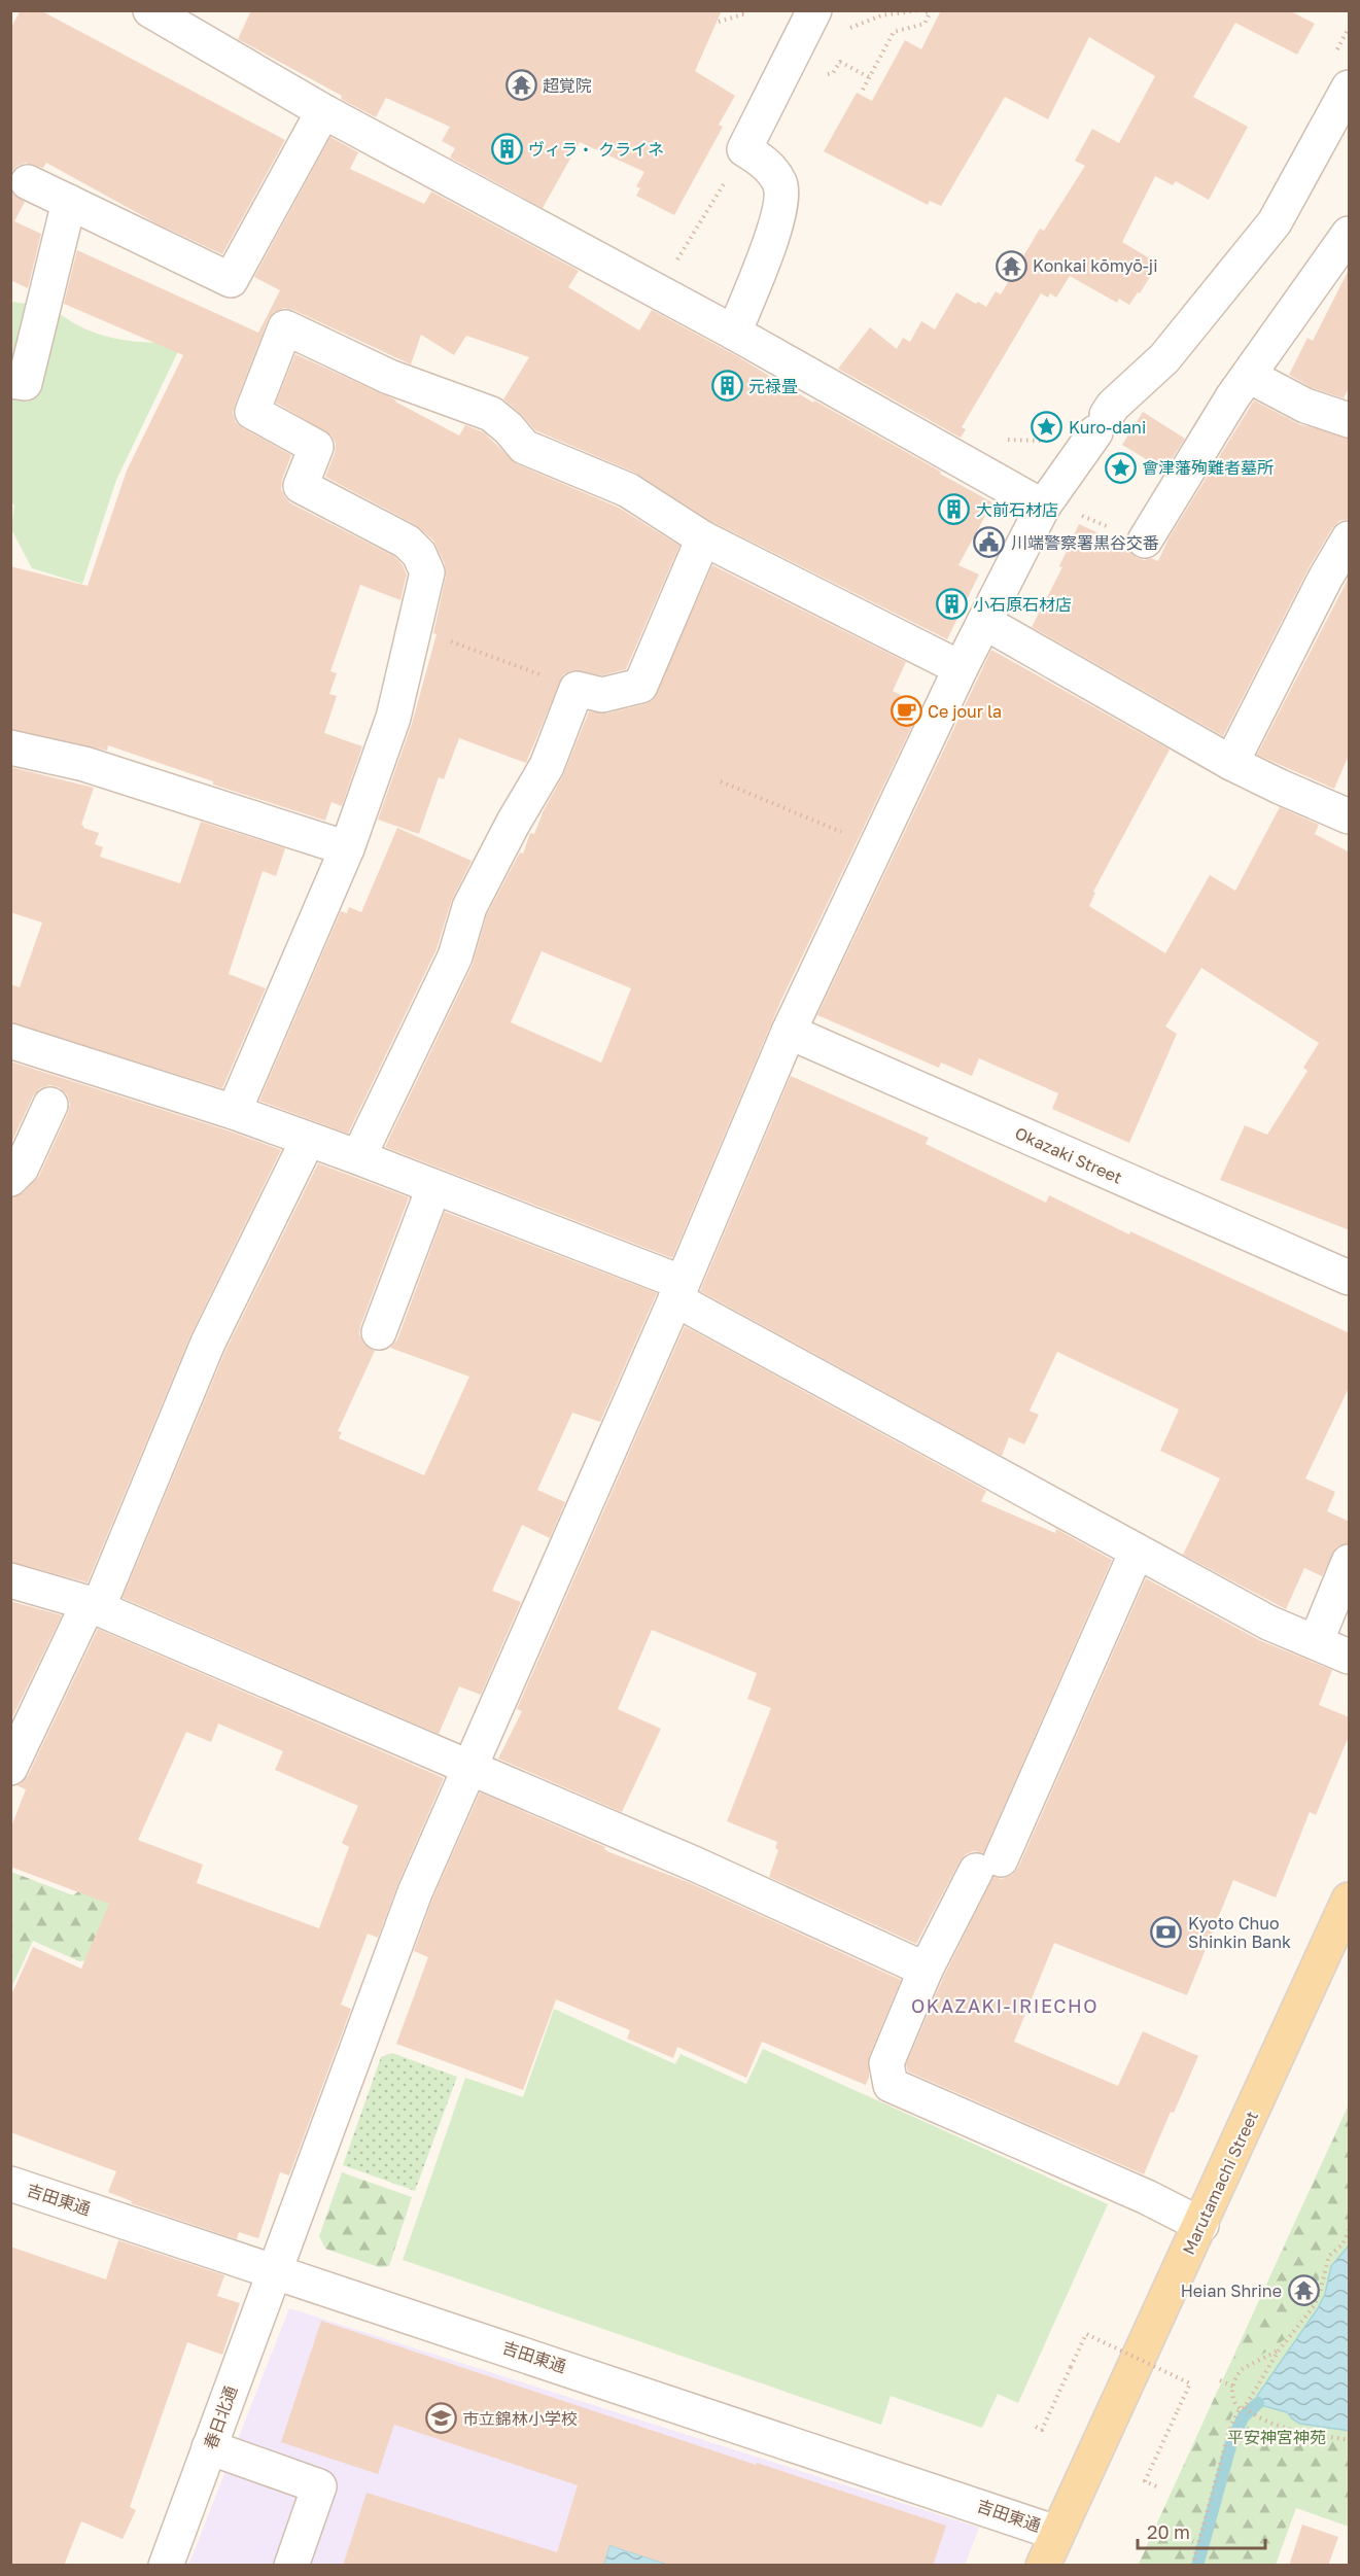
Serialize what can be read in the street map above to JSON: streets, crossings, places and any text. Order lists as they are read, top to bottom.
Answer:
{
  "streets": {
    "main road": ["Marutamachi Street"],
    "street": ["Okazaki Street", "吉田東通", "春日北通"]
  },
  "crossings": [
    ["Okazaki Street", "春日北通"],
    ["Marutamachi Street", "吉田東通"],
    ["吉田東通", "春日北通"]
  ],
  "districts": ["OKAZAKI-IRIECHO"],
  "parks": ["平安神宮神苑"],
  "places": {
    "temple": ["超覚院", "Konkai kōmyō-ji", "Heian Shrine"],
    "building": [
      "ヴィラ・ クライネ",
      "元禄畳",
      "大前石材店",
      "小石原石材店"
    ],
    "place": ["Kuro-dani", "會津藩殉難者墓所"],
    "public building": ["川端警察署黒谷交番"],
    "cafe": ["Ce jour la"],
    "bank": ["Kyoto Chuo Shinkin Bank"],
    "school or university": ["市立錦林小学校"]
  },
  "scale_bar": "20 m"
}
